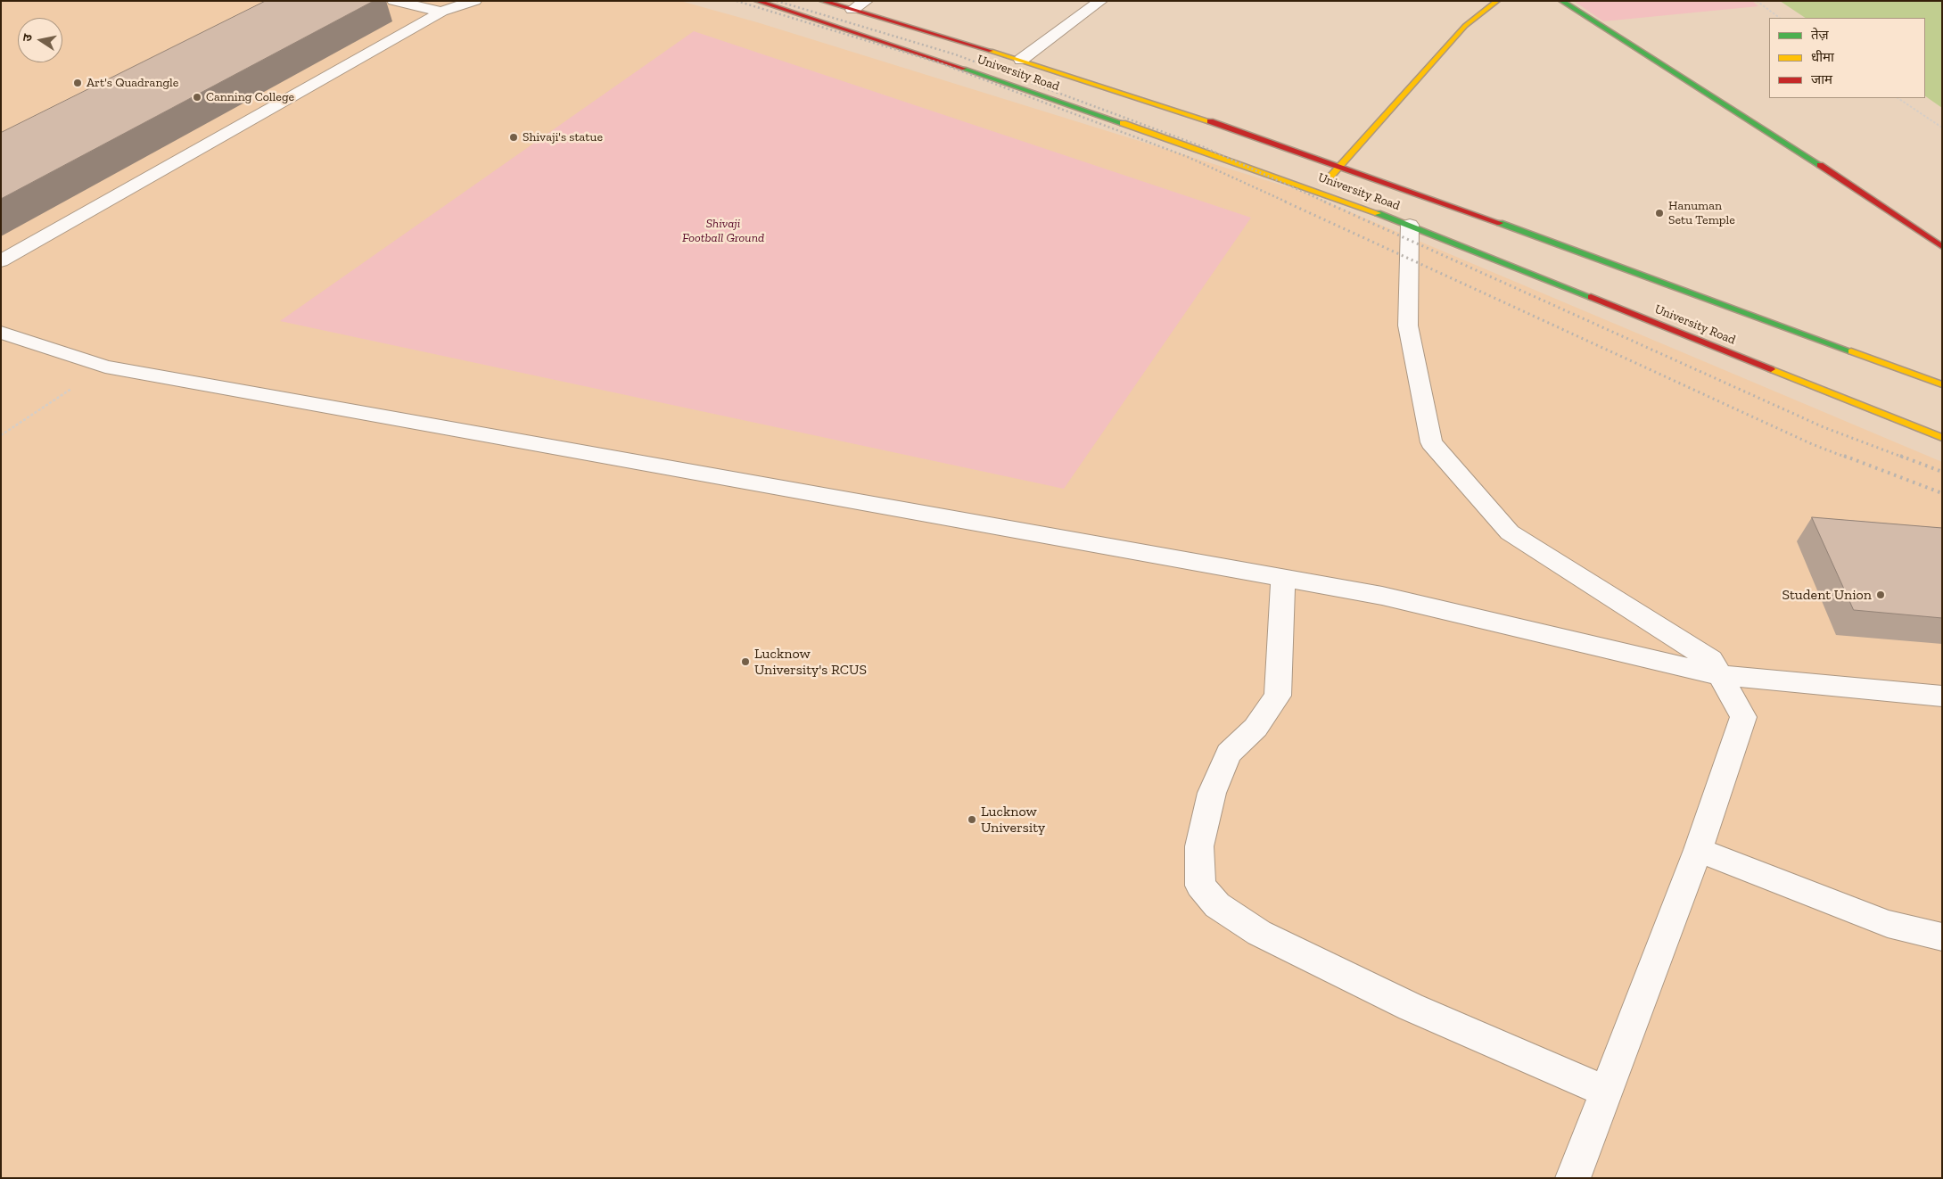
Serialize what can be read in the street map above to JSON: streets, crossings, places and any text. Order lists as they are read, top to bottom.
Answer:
{
  "streets": {
    "main road": ["University Road"]
  },
  "parks": ["Shivaji Football Ground"],
  "places": [
    "Art's Quadrangle",
    "Canning College",
    "Shivaji's statue",
    "Hanuman Setu Temple",
    "Student Union",
    "Lucknow University's RCUS",
    "Lucknow University"
  ],
  "legend": ["तेज़", "धीमा", "जाम"],
  "north": "left"
}
